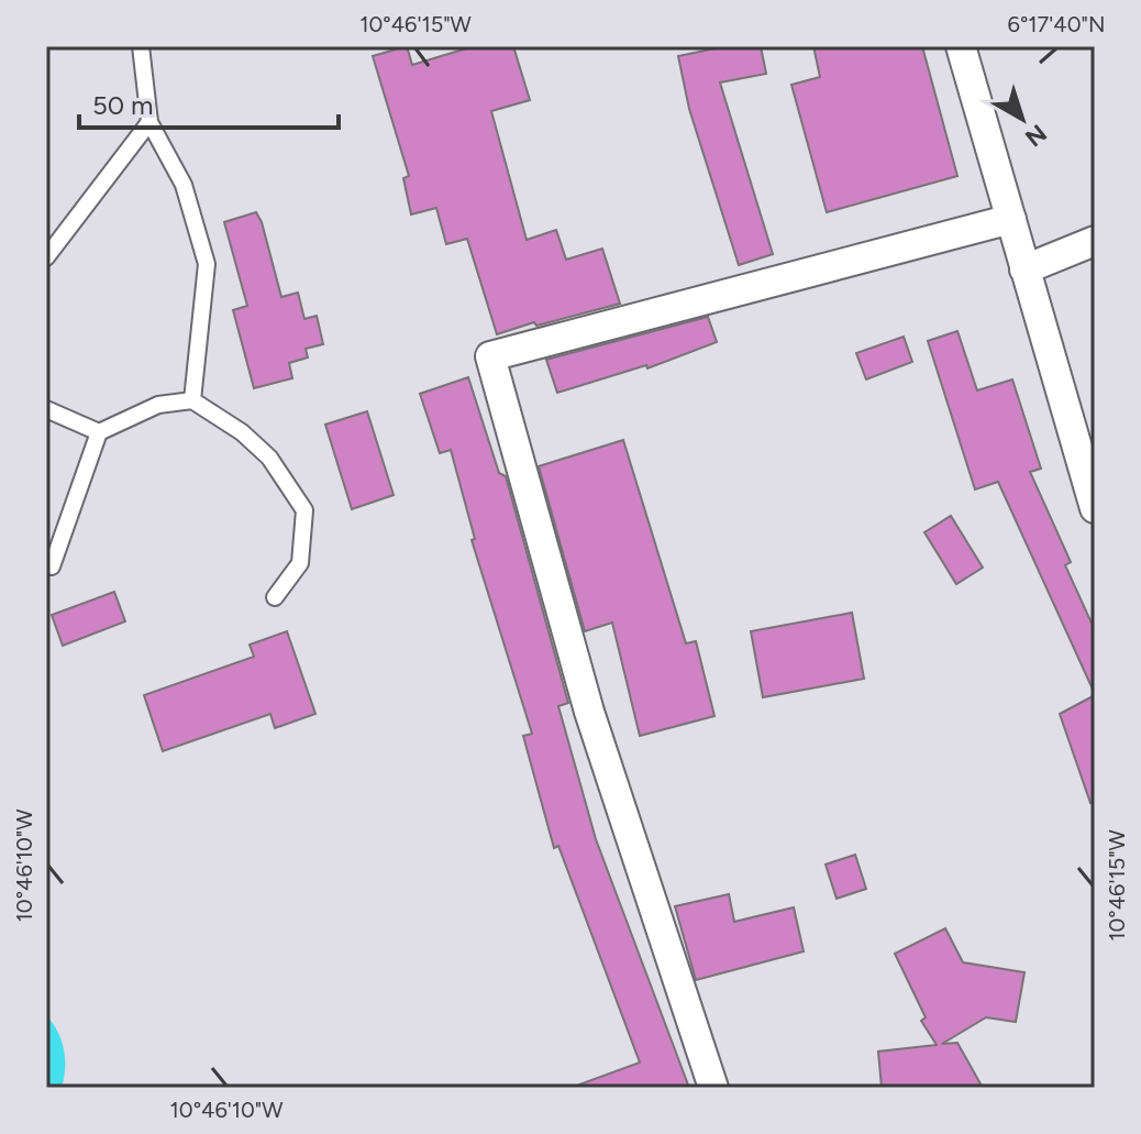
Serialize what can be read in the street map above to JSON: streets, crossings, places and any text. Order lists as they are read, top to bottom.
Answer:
{
  "scale_bar": "50 m",
  "north": "bottom right",
  "coordinates": ["10°46'15\"W", "6°17'40\"N", "10°46'10\"W"]
}
